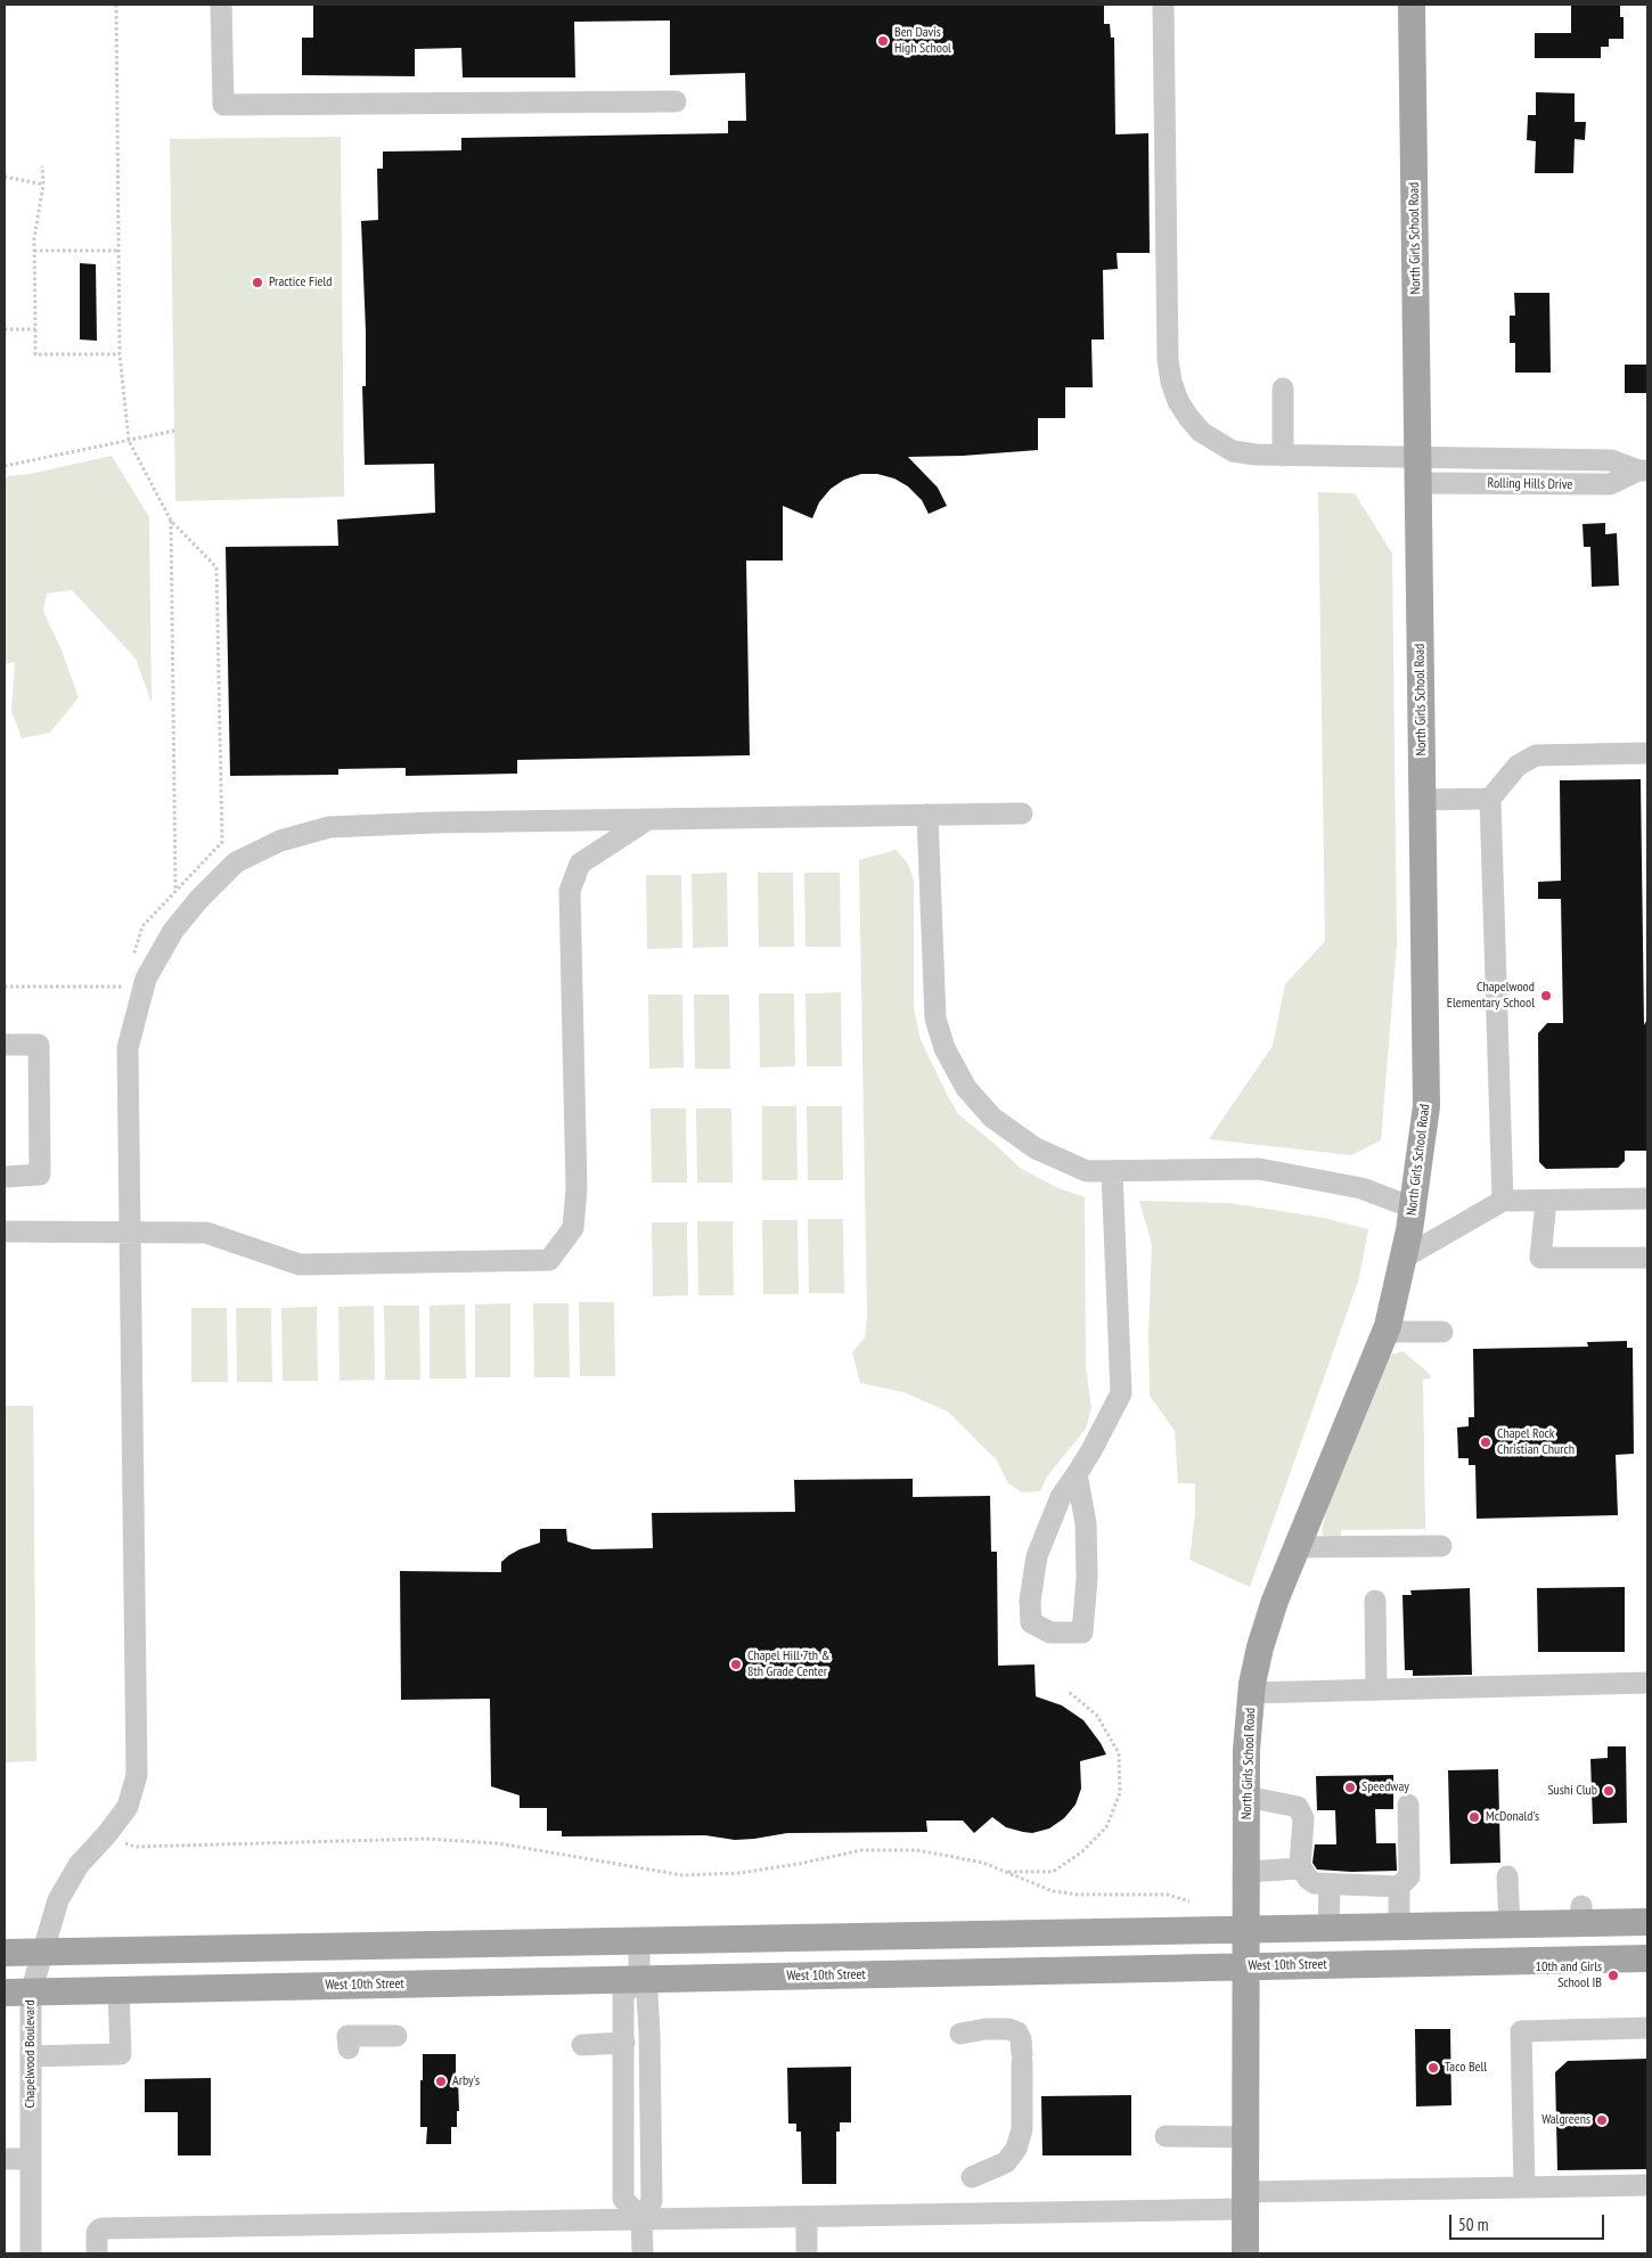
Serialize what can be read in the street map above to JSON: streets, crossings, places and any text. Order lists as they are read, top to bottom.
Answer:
{
  "streets": {
    "main road": ["North Girls School Road", "West 10th Street"],
    "street": ["Rolling Hills Drive", "Chapelwood Boulevard"]
  },
  "crossings": [
    ["North Girls School Road", "Rolling Hills Drive"],
    ["North Girls School Road", "West 10th Street"],
    ["West 10th Street", "Chapelwood Boulevard"]
  ],
  "places": [
    "Ben Davis High School",
    "Practice Field",
    "Chapelwood Elementary School",
    "Chapel Rock Christian Church",
    "Chapel Hill 7th & 8th Grade Center",
    "Speedway",
    "Sushi Club",
    "McDonald's",
    "10th and Girls School IB",
    "Taco Bell",
    "Arby's",
    "Walgreens"
  ],
  "scale_bar": "50 m"
}
